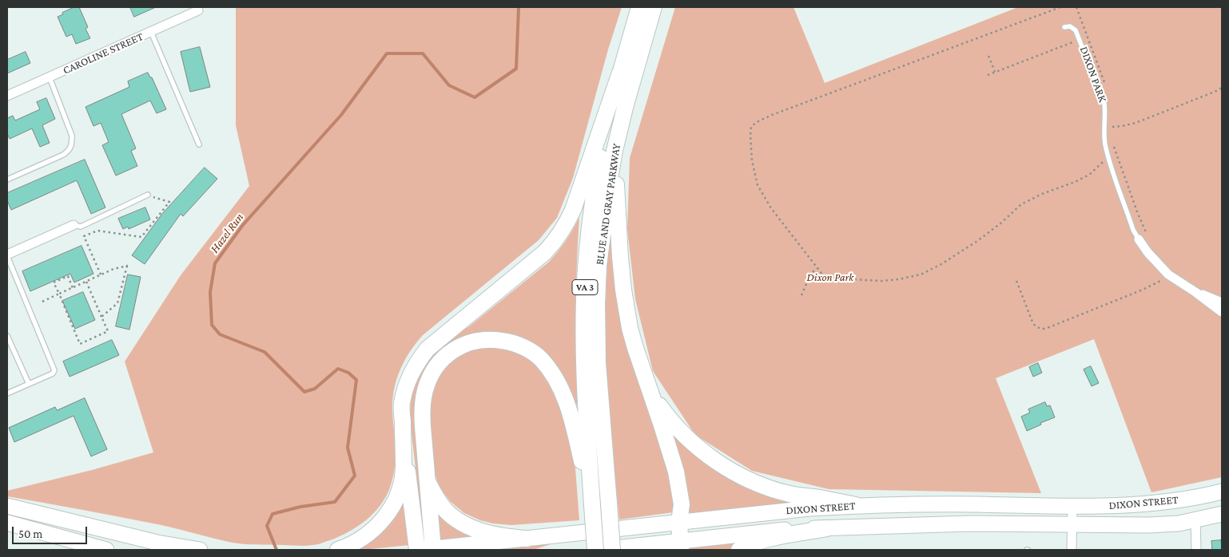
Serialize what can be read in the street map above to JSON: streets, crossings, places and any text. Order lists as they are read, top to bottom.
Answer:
{
  "streets": {
    "highway": ["BLUE AND GRAY PARKWAY", "VA 3"],
    "main road": ["DIXON STREET"],
    "street": ["CAROLINE STREET", "DIXON PARK"]
  },
  "crossings": [
    ["BLUE AND GRAY PARKWAY", "DIXON STREET"]
  ],
  "water": ["Hazel Run"],
  "parks": ["Dixon Park"],
  "scale_bar": "50 m"
}
